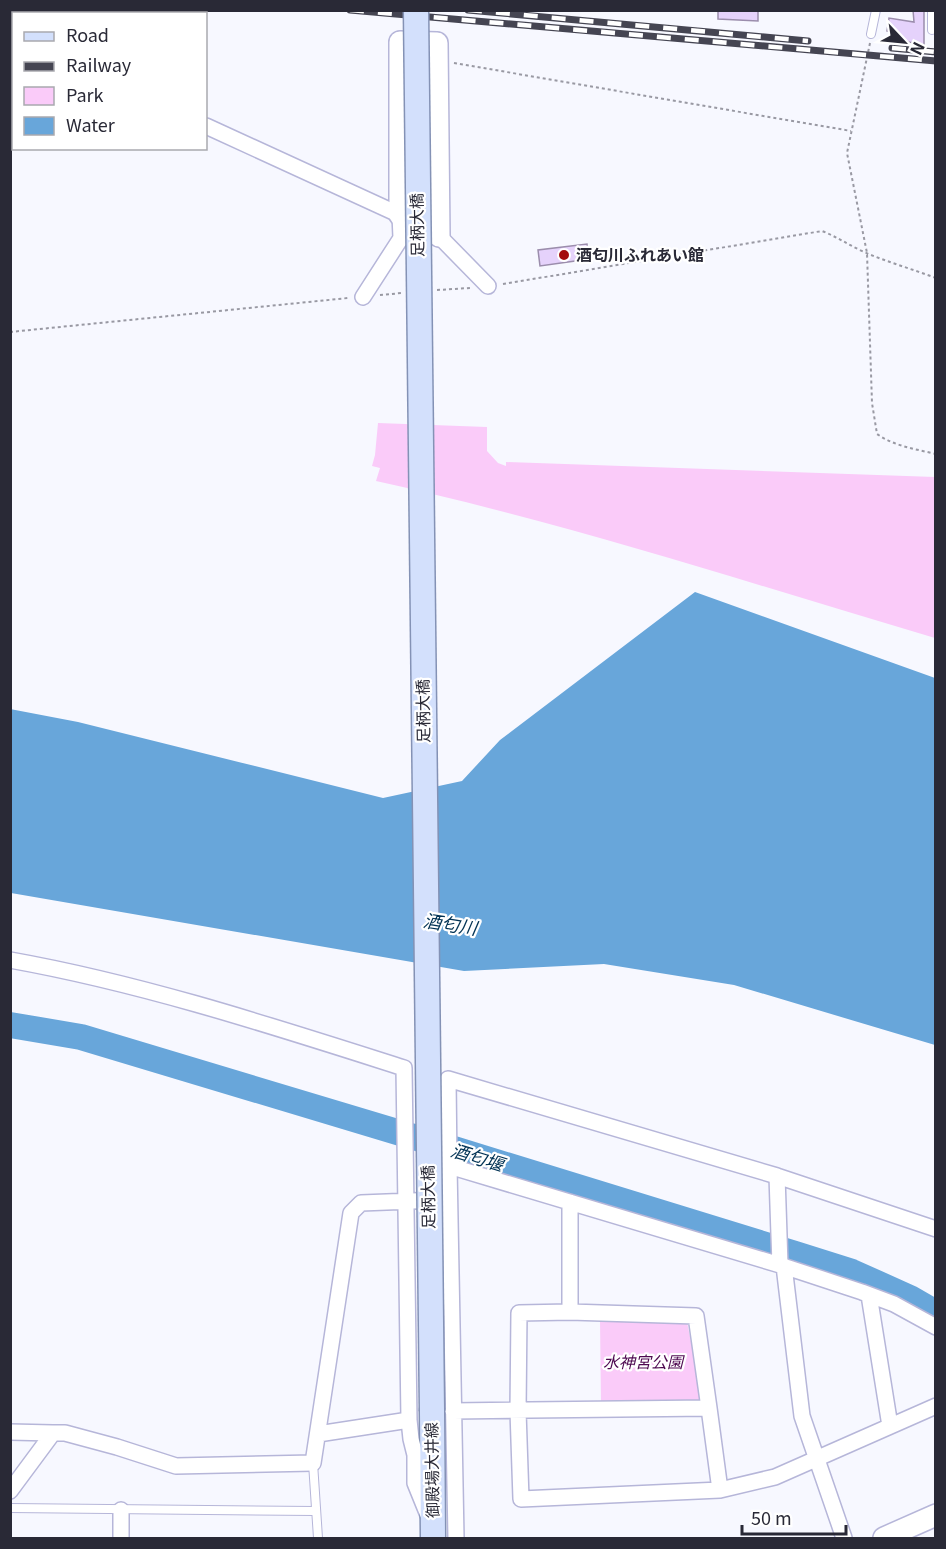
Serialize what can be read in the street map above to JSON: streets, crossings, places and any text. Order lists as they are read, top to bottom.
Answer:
{
  "streets": {
    "main road": ["足柄大橋", "御殿場大井線"]
  },
  "crossings": [
    ["足柄大橋", "御殿場大井線"]
  ],
  "water": ["酒匂川", "酒匂堰"],
  "parks": ["水神宮公園"],
  "places": ["酒匂川ふれあい館"],
  "legend": [
    "Road",
    "Railway",
    "Park",
    "Water"
  ],
  "scale_bar": "50 m",
  "north": "bottom right"
}
